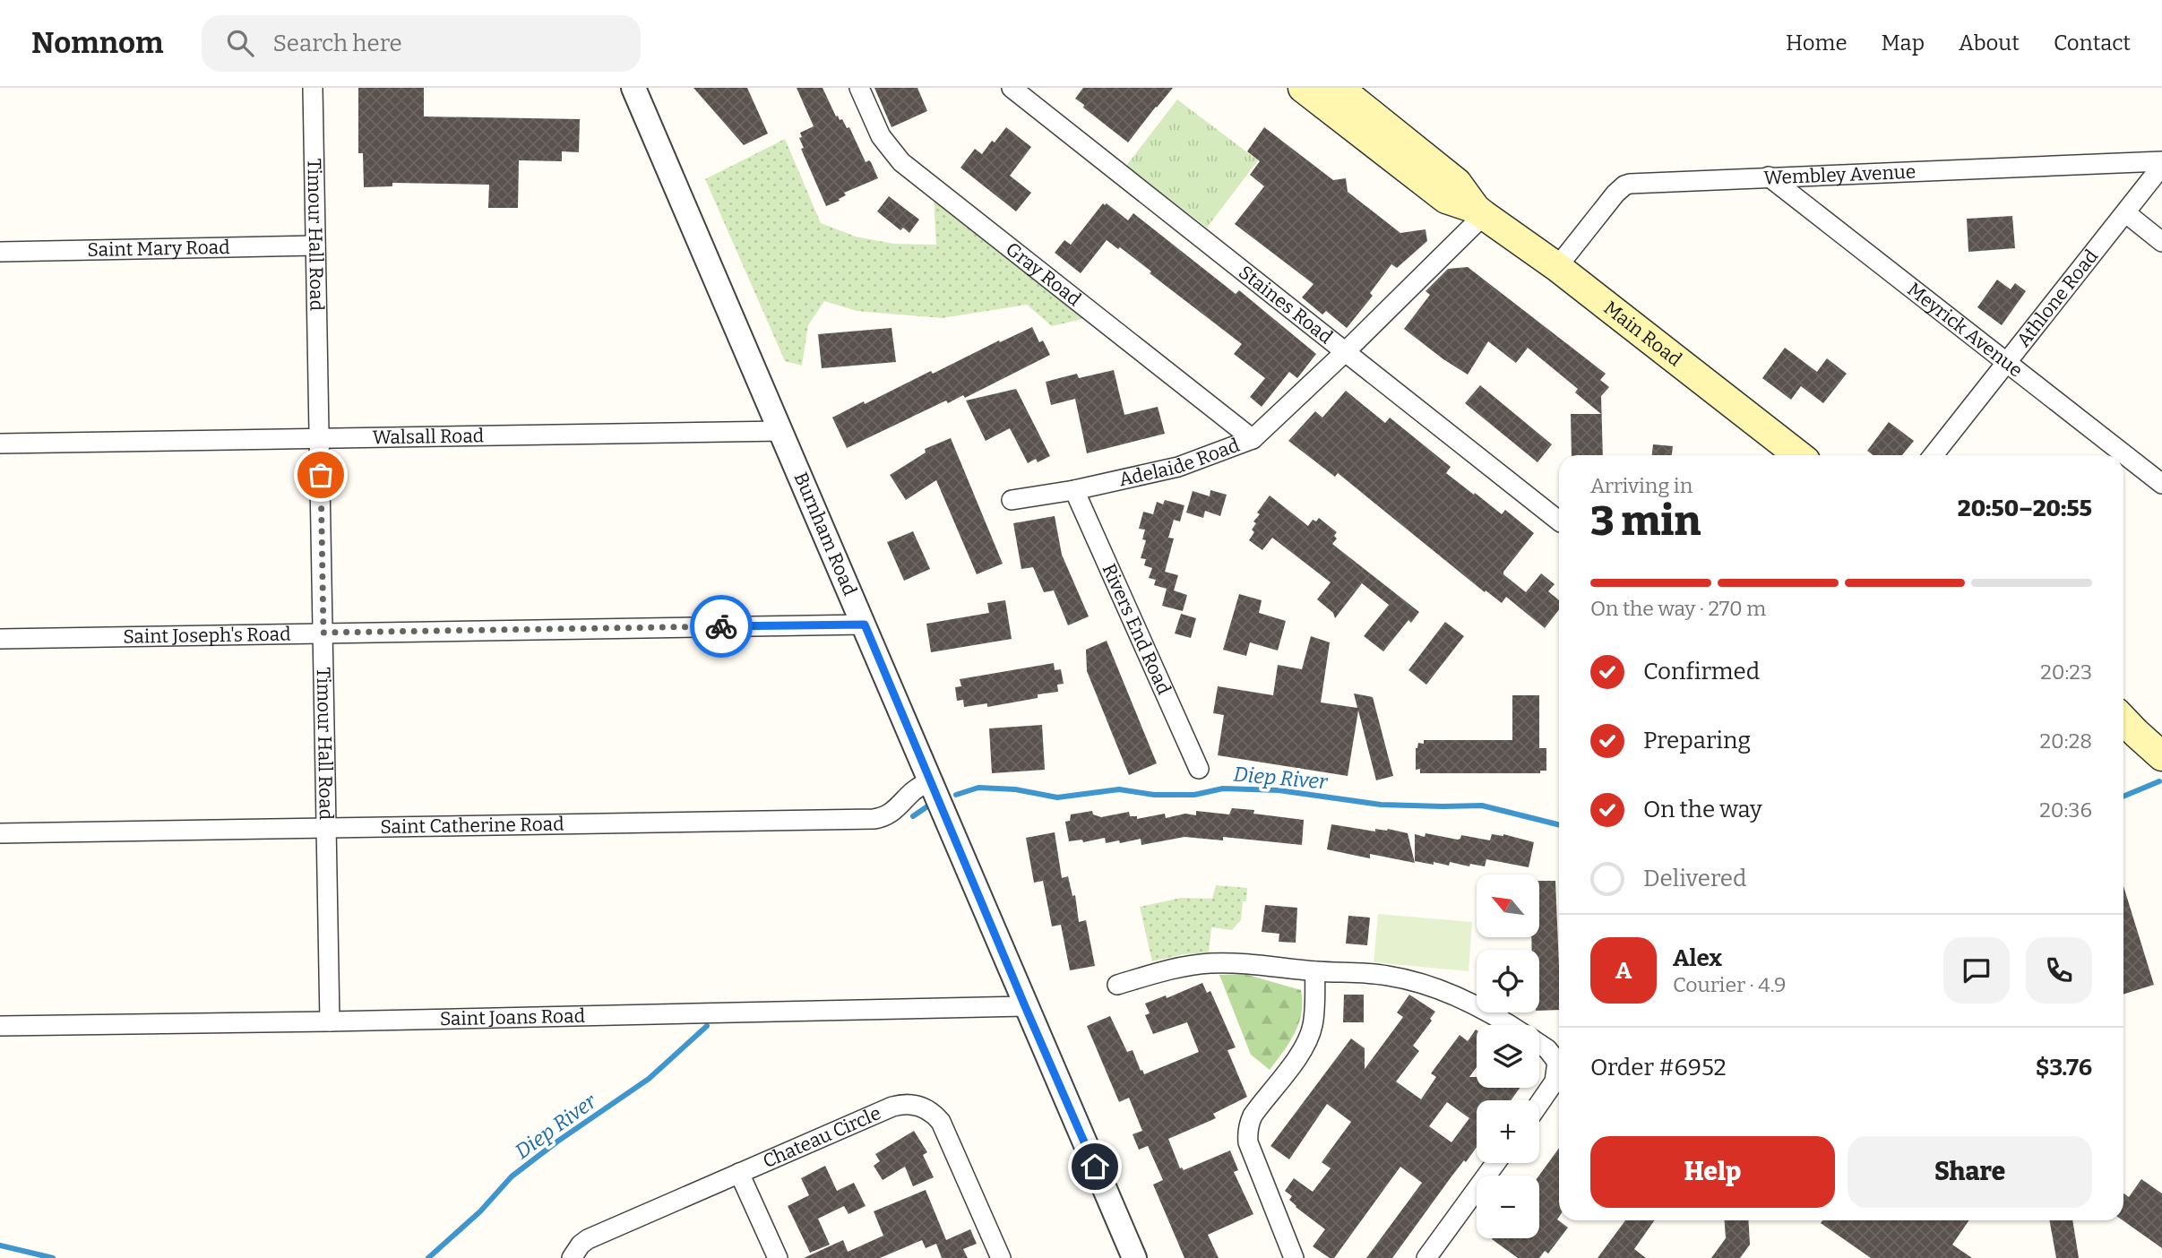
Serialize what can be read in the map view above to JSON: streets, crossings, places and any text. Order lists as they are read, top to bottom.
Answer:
{
  "streets": {
    "main road": ["Main Road"],
    "street": [
      "Wembley Avenue",
      "Timour Hall Road",
      "Saint Mary Road",
      "Gray Road",
      "Athlone Road",
      "Staines Road",
      "Meyrick Avenue",
      "Walsall Road",
      "Adelaide Road",
      "Burnham Road",
      "Rivers End Road",
      "Saint Joseph's Road",
      "Saint Catherine Road",
      "Saint Joans Road",
      "Chateau Circle"
    ]
  },
  "crossings": [
    ["Wembley Avenue", "Athlone Road"],
    ["Wembley Avenue", "Meyrick Avenue"],
    ["Wembley Avenue", "Main Road"],
    ["Timour Hall Road", "Saint Mary Road"],
    ["Timour Hall Road", "Walsall Road"],
    ["Timour Hall Road", "Saint Joseph's Road"],
    ["Timour Hall Road", "Saint Catherine Road"],
    ["Timour Hall Road", "Saint Joans Road"],
    ["Gray Road", "Adelaide Road"],
    ["Athlone Road", "Meyrick Avenue"],
    ["Staines Road", "Adelaide Road"],
    ["Main Road", "Adelaide Road"],
    ["Walsall Road", "Burnham Road"],
    ["Adelaide Road", "Rivers End Road"],
    ["Burnham Road", "Saint Joseph's Road"],
    ["Burnham Road", "Saint Catherine Road"],
    ["Burnham Road", "Saint Joans Road"]
  ],
  "water": ["Diep River"],
  "north": "top left",
  "page": {
    "header": "Nomnom",
    "search": "Search here",
    "nav": [
      "Home",
      "Map",
      "About",
      "Contact"
    ],
    "heading": ["3 min", "Arriving in", "20:50–20:55"],
    "panel": [
      "Alex",
      "Courier · 4.9",
      "Order #6952",
      "$3.76"
    ],
    "bar": "On the way · 270 m",
    "list": [
      ["Confirmed", "20:23"],
      ["Preparing", "20:28"],
      ["On the way", "20:36"],
      "Delivered"
    ],
    "map_buttons": ["+", "−"],
    "round": "A",
    "buttons": ["Help", "Share"]
  }
}
